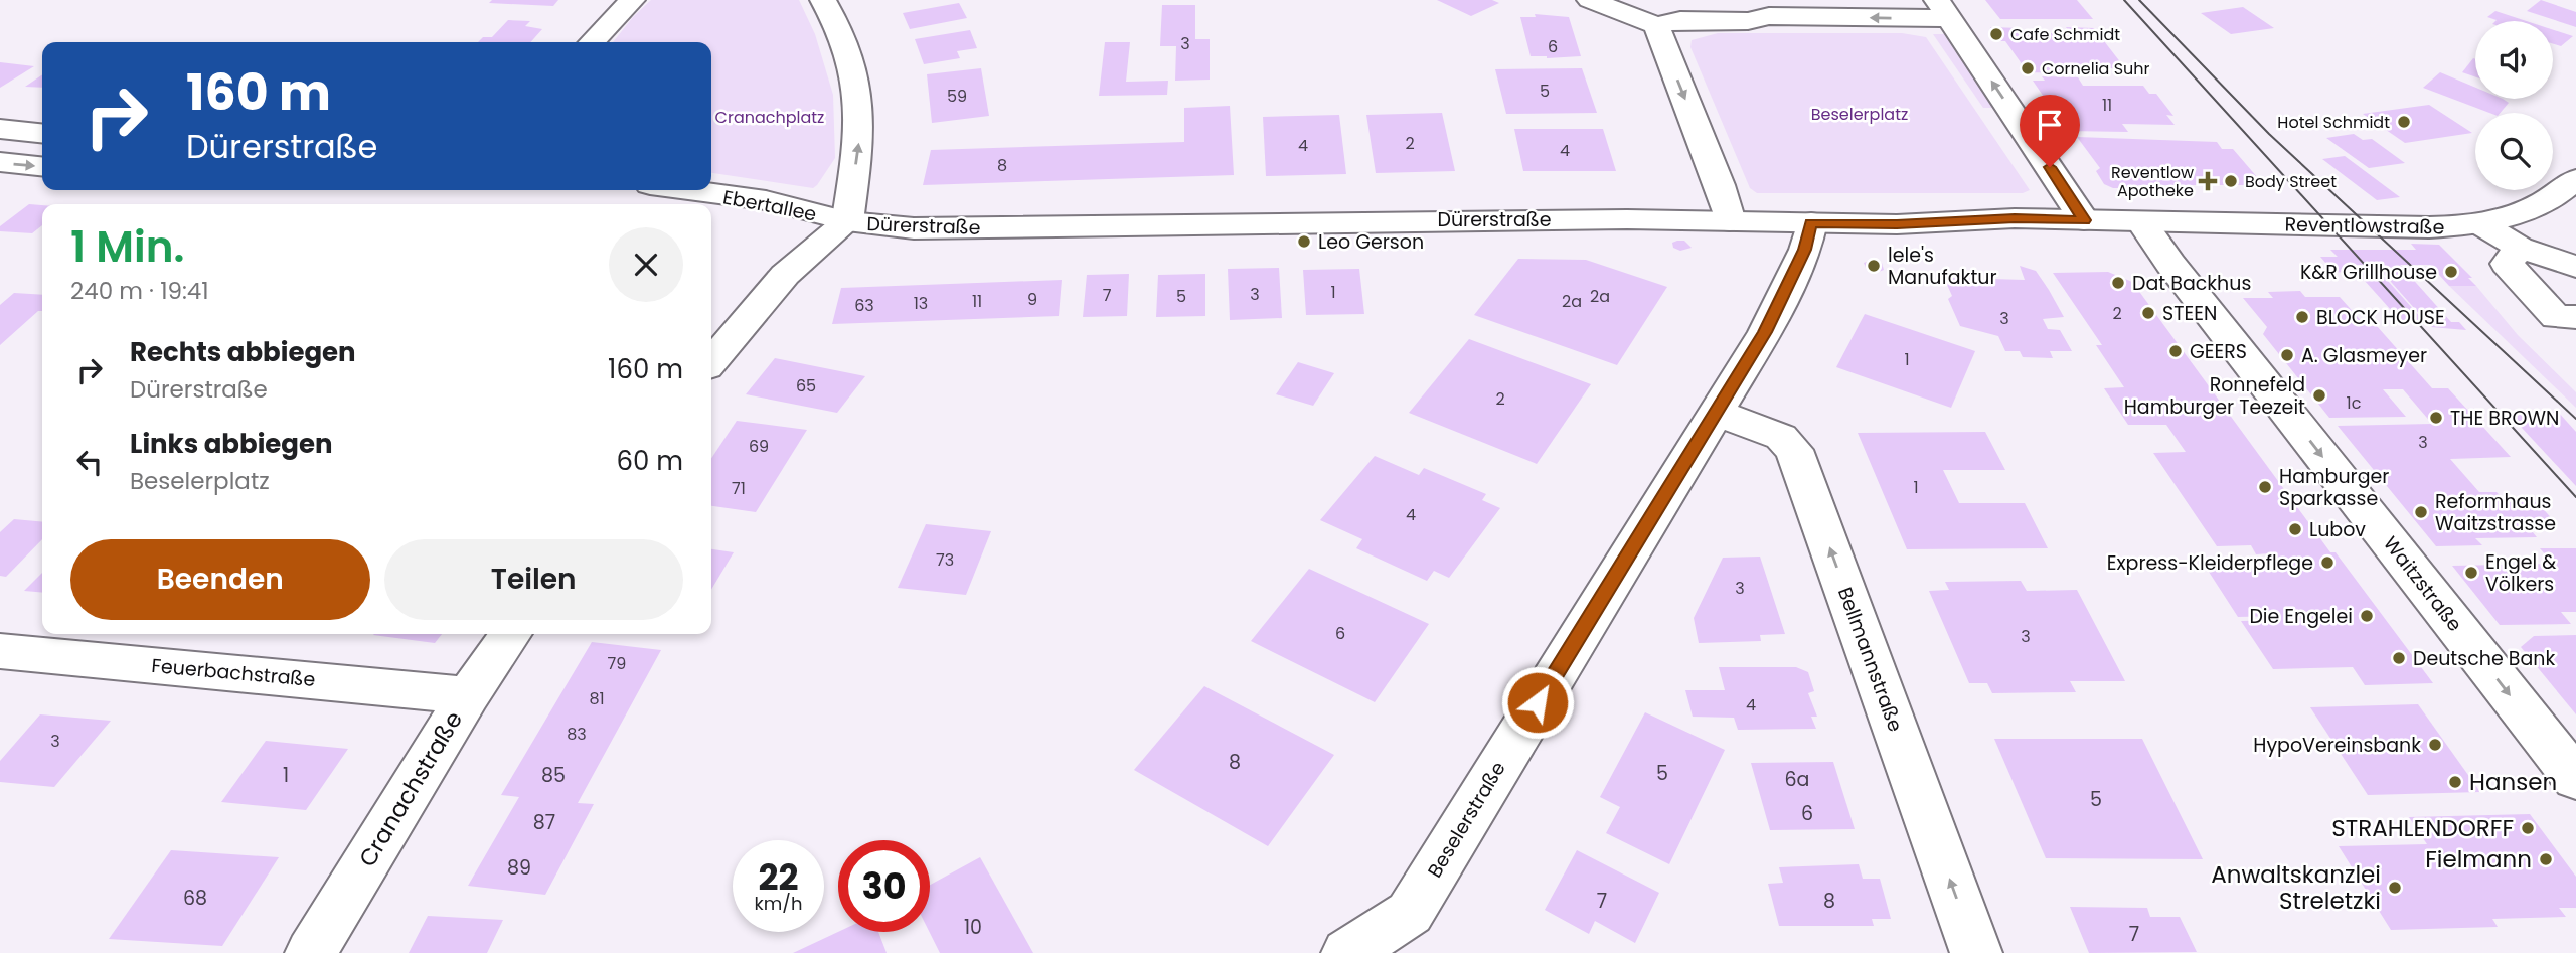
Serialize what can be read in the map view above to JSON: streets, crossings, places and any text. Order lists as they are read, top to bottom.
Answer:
{
  "streets": {
    "street": [
      "Ebertallee",
      "Dürerstraße",
      "Reventlowstraße",
      "Waitzstraße",
      "Bellmannstraße",
      "Feuerbachstraße",
      "Cranachstraße",
      "Beselerstraße"
    ]
  },
  "crossings": [
    ["Ebertallee", "Dürerstraße"],
    ["Dürerstraße", "Reventlowstraße"],
    ["Dürerstraße", "Waitzstraße"],
    ["Dürerstraße", "Beselerstraße"],
    ["Reventlowstraße", "Waitzstraße"],
    ["Bellmannstraße", "Beselerstraße"],
    ["Feuerbachstraße", "Cranachstraße"]
  ],
  "one_way": ["Waitzstraße", "Bellmannstraße"],
  "parks": ["Beselerplatz", "Cranachplatz"],
  "places": {
    "other": [
      "Cafe Schmidt",
      "Cornelia Suhr",
      "Hotel Schmidt",
      "Body Street",
      "Leo Gerson",
      "lele's Manufaktur",
      "K&R Grillhouse",
      "Dat Backhus",
      "STEEN",
      "BLOCK HOUSE",
      "GEERS",
      "A. Glasmeyer",
      "Ronnefeld Hamburger Teezeit",
      "THE BROWN",
      "Hamburger Sparkasse",
      "Reformhaus Waitzstrasse",
      "Lubov",
      "Express-Kleiderpflege",
      "Engel & Völkers",
      "Die Engelei",
      "Deutsche Bank",
      "HypoVereinsbank",
      "Hansen",
      "STRAHLENDORFF",
      "Fielmann",
      "Anwaltskanzlei Streletzki"
    ],
    "health": ["Reventlow Apotheke"]
  },
  "house_numbers": [
    "3",
    "6",
    "5",
    "59",
    "11",
    "2",
    "4",
    "4",
    "8",
    "1",
    "3",
    "7",
    "5",
    "2a",
    "9",
    "11",
    "2a",
    "13",
    "63",
    "2",
    "3",
    "1",
    "65",
    "2",
    "1c",
    "3",
    "69",
    "1",
    "71",
    "4",
    "73",
    "3",
    "6",
    "3",
    "79",
    "81",
    "4",
    "83",
    "3",
    "8",
    "5",
    "1",
    "85",
    "6a",
    "5",
    "6",
    "87",
    "89",
    "68",
    "7",
    "8",
    "10",
    "7"
  ],
  "page": {
    "turn": ["160 m", "Dürerstraße"],
    "heading": ["1 Min.", "240 m · 19:41"],
    "list": [
      {
        "name": "Rechts abbiegen",
        "note": "Dürerstraße",
        "value": "160 m"
      },
      {
        "name": "Links abbiegen",
        "note": "Beselerplatz",
        "value": "60 m"
      }
    ],
    "buttons": ["Beenden", "Teilen"],
    "speed": "22 km/h",
    "limit": "30"
  }
}
